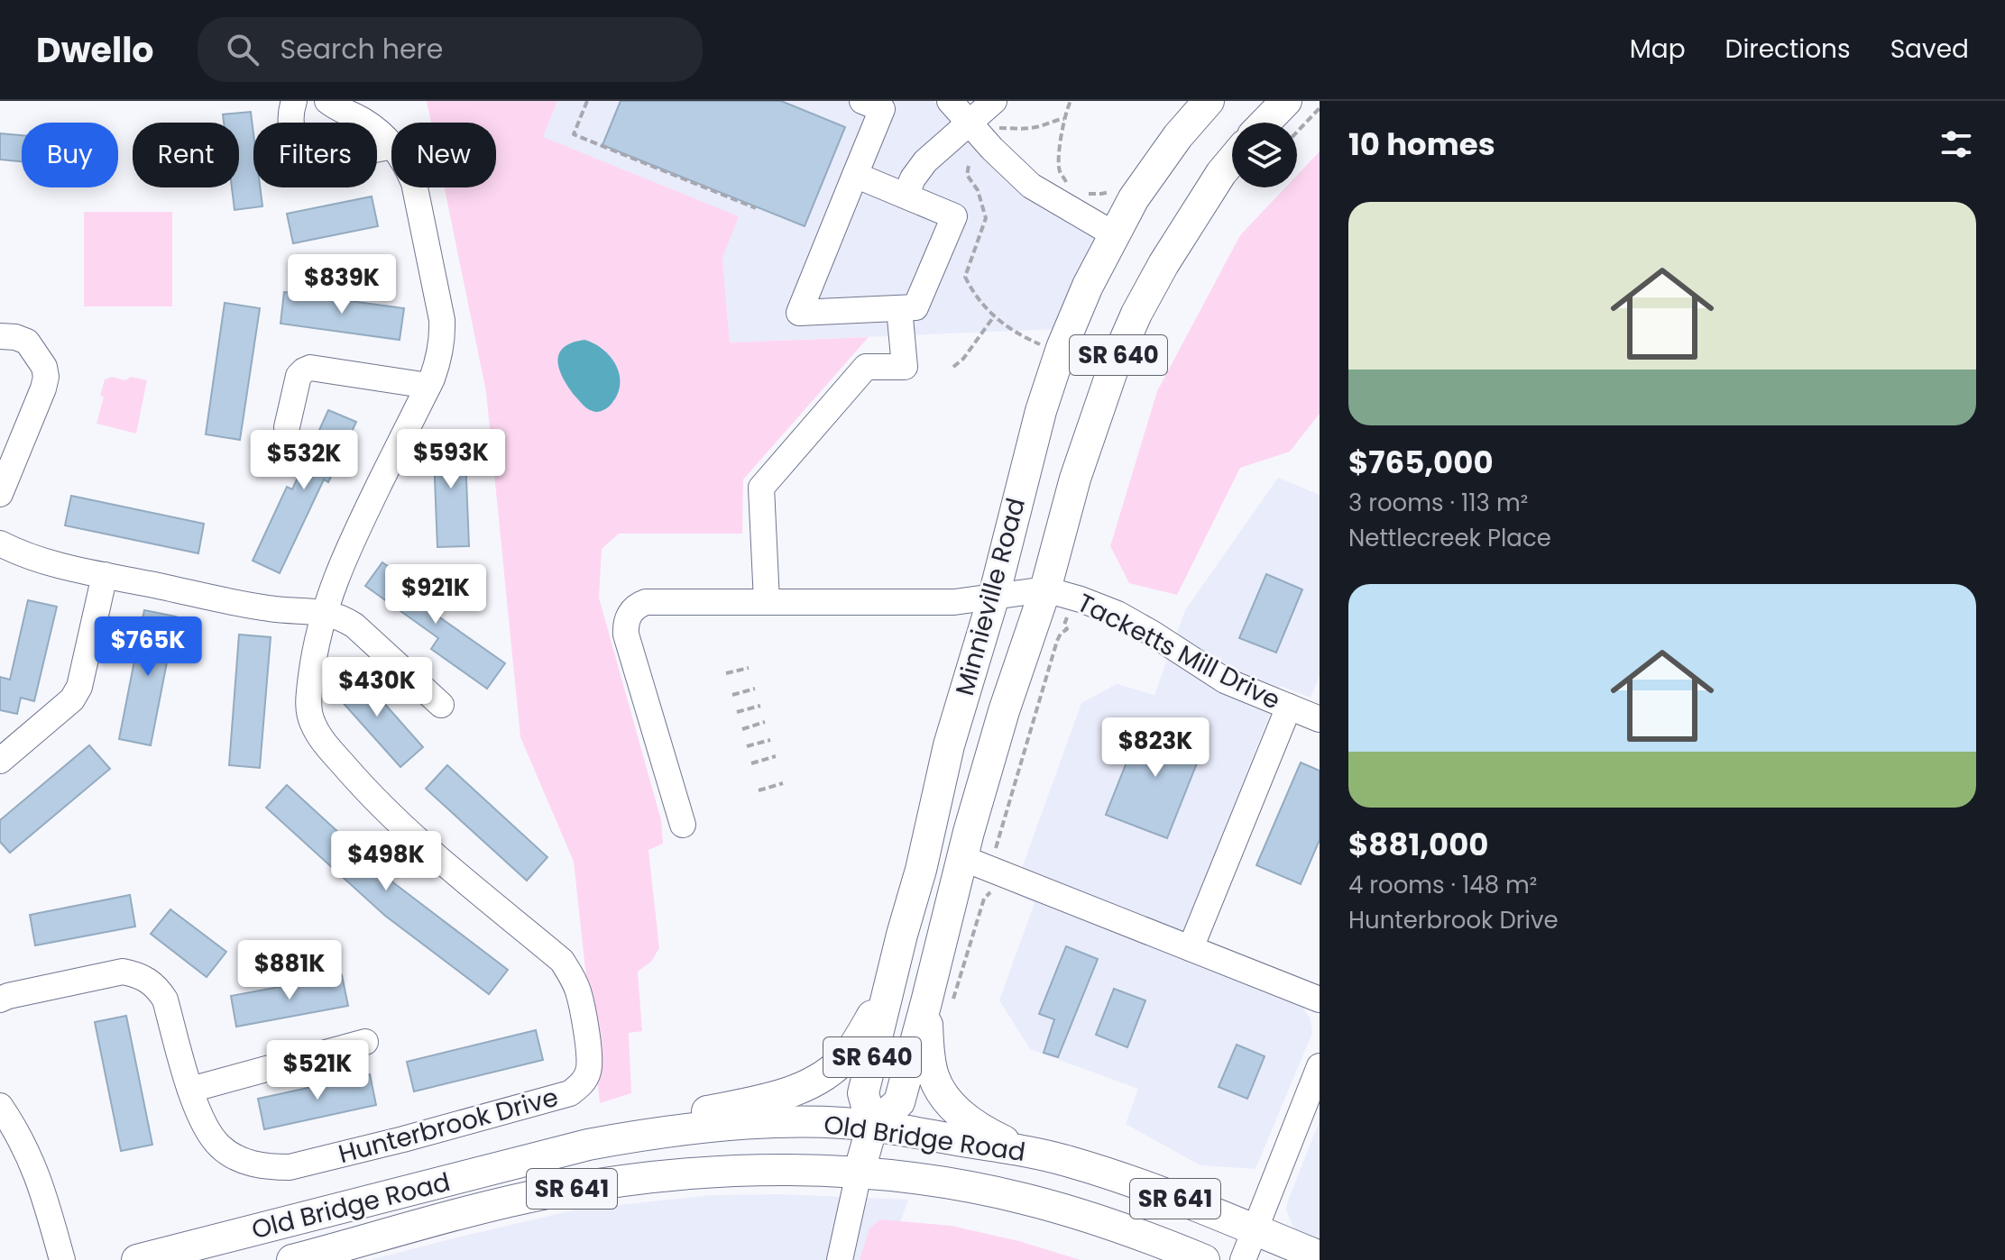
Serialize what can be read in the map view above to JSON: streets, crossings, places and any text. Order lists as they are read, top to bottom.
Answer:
{
  "streets": {
    "main road": [
      "SR 640",
      "Minnieville Road",
      "Old Bridge Road",
      "SR 641"
    ],
    "street": ["Tacketts Mill Drive", "Hunterbrook Drive"]
  },
  "crossings": [
    ["Minnieville Road", "Tacketts Mill Drive"],
    ["Minnieville Road", "Old Bridge Road"]
  ],
  "page": {
    "header": "Dwello",
    "search": "Search here",
    "nav": ["Map", "Directions", "Saved"],
    "heading": "10 homes",
    "chip": [
      "Buy",
      "Rent",
      "Filters",
      "New"
    ],
    "list": [
      {
        "name": "$765,000",
        "note": "3 rooms · 113 m² · Nettlecreek Place"
      },
      {
        "name": "$881,000",
        "note": "4 rooms · 148 m² · Hunterbrook Drive"
      }
    ],
    "price": [
      "$839K",
      "$593K",
      "$532K",
      "$921K",
      "$765K",
      "$430K",
      "$823K",
      "$498K",
      "$881K",
      "$521K"
    ]
  }
}
